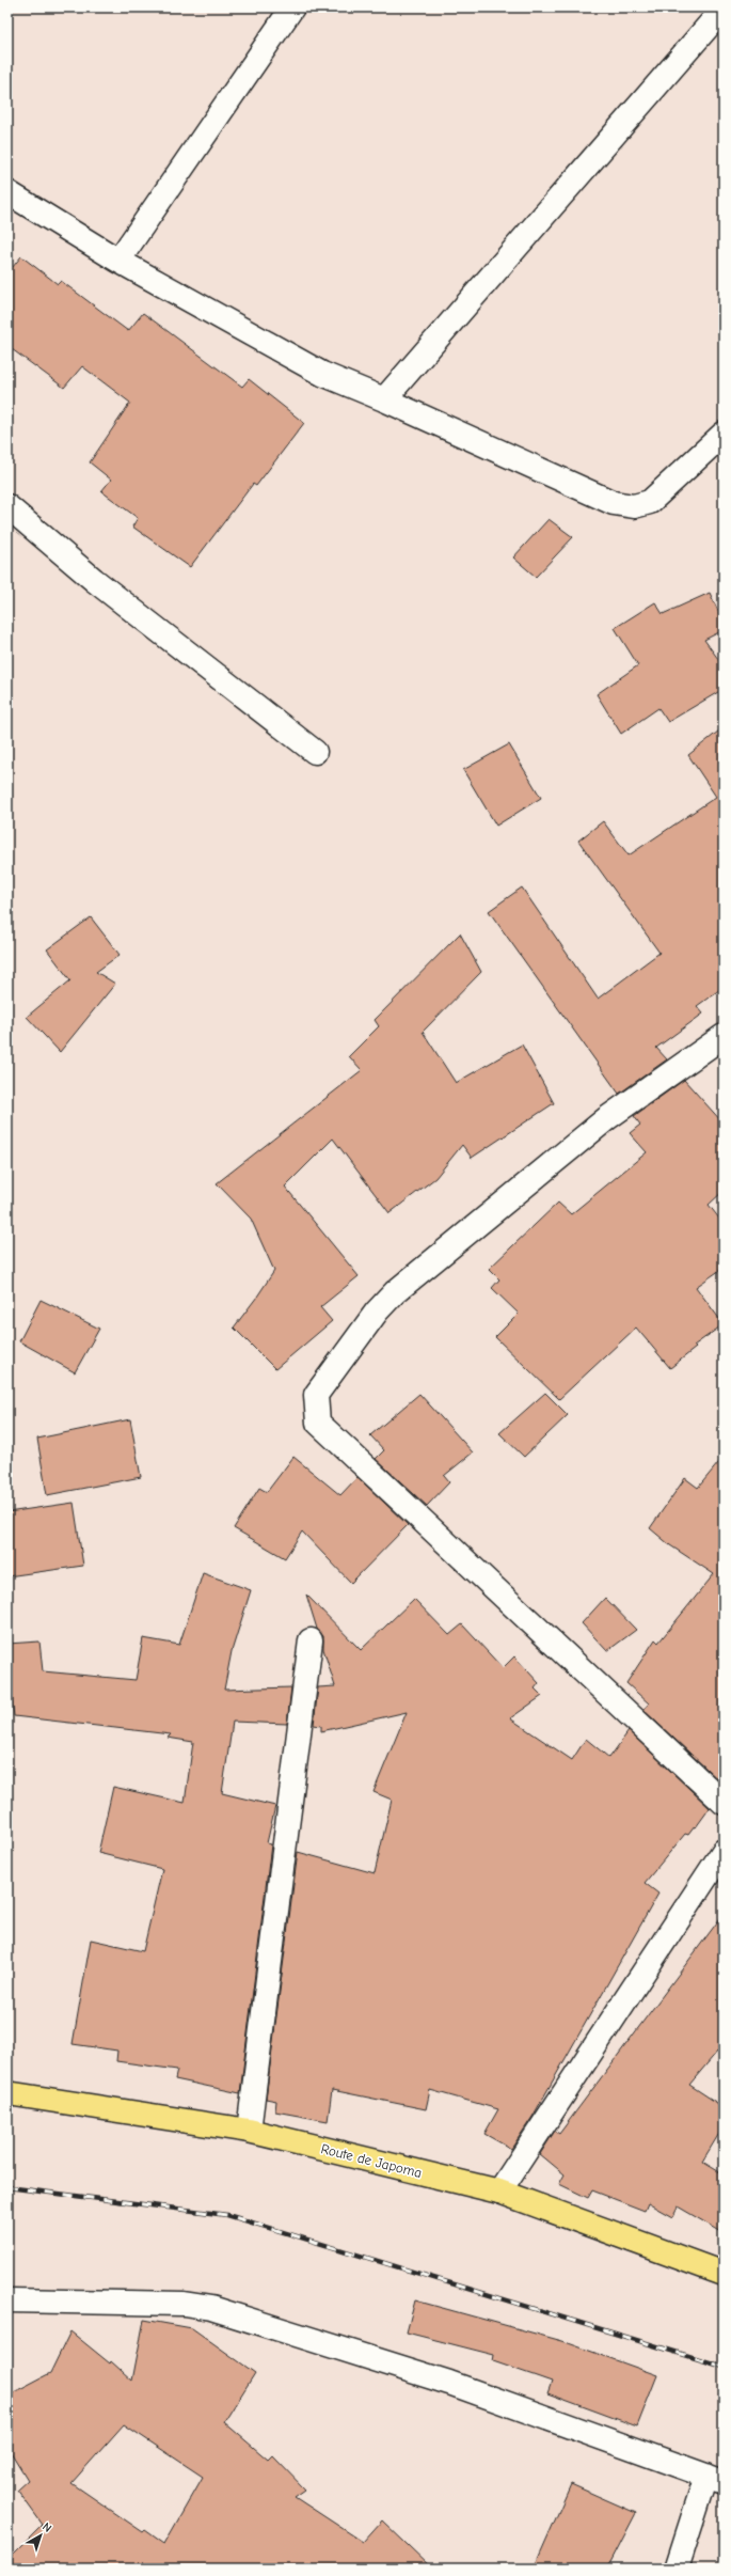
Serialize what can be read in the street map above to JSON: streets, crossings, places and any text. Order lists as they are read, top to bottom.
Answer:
{
  "streets": {
    "main road": ["Route de Japoma"]
  },
  "north": "top right"
}
